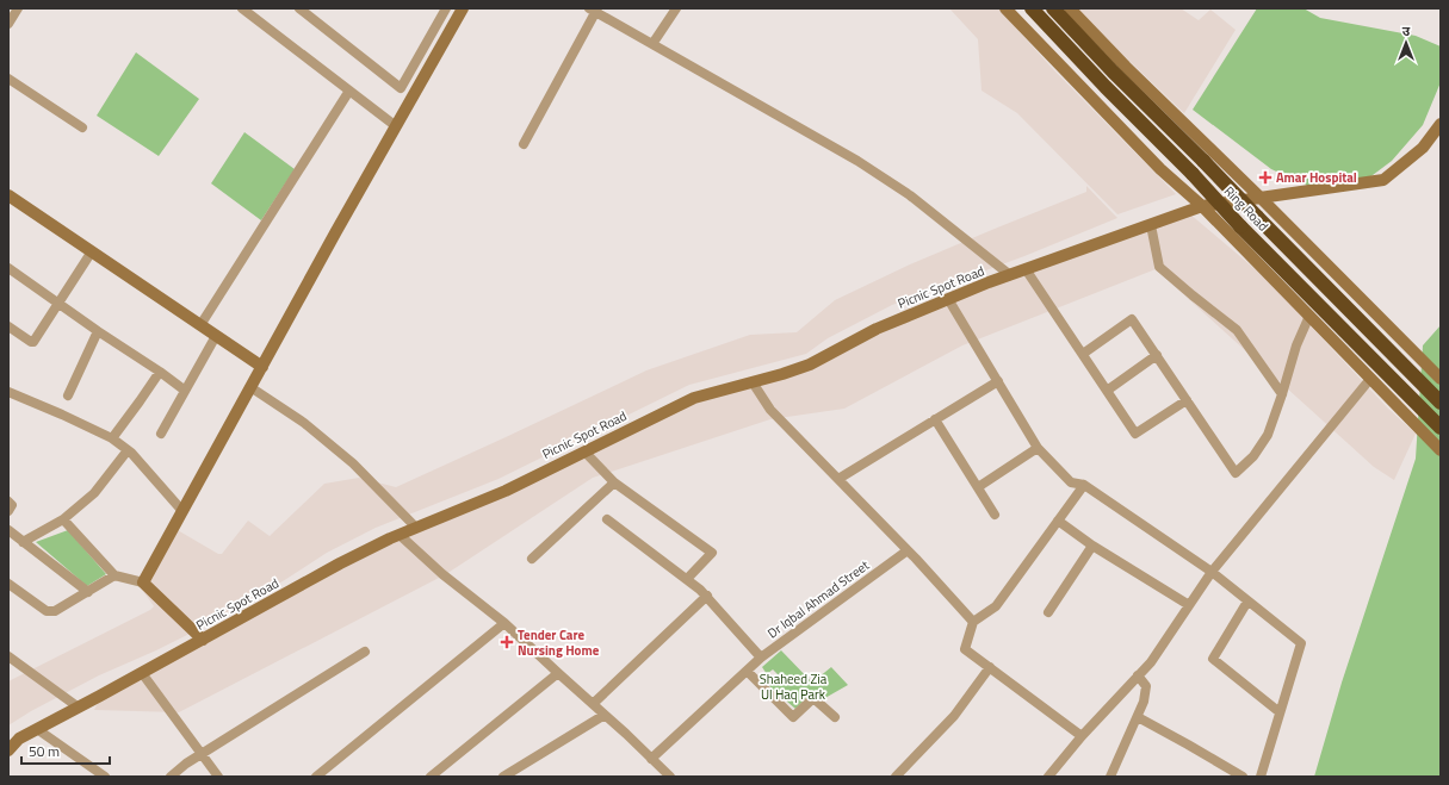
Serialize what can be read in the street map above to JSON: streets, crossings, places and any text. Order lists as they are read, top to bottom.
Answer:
{
  "streets": {
    "highway": ["Ring Road"],
    "street": ["Picnic Spot Road", "Dr Iqbal Ahmad Street"]
  },
  "parks": ["Shaheed Zia Ul Haq Park"],
  "places": {
    "health": ["Amar Hospital", "Tender Care Nursing Home"]
  },
  "scale_bar": "50 m",
  "north": "top"
}
